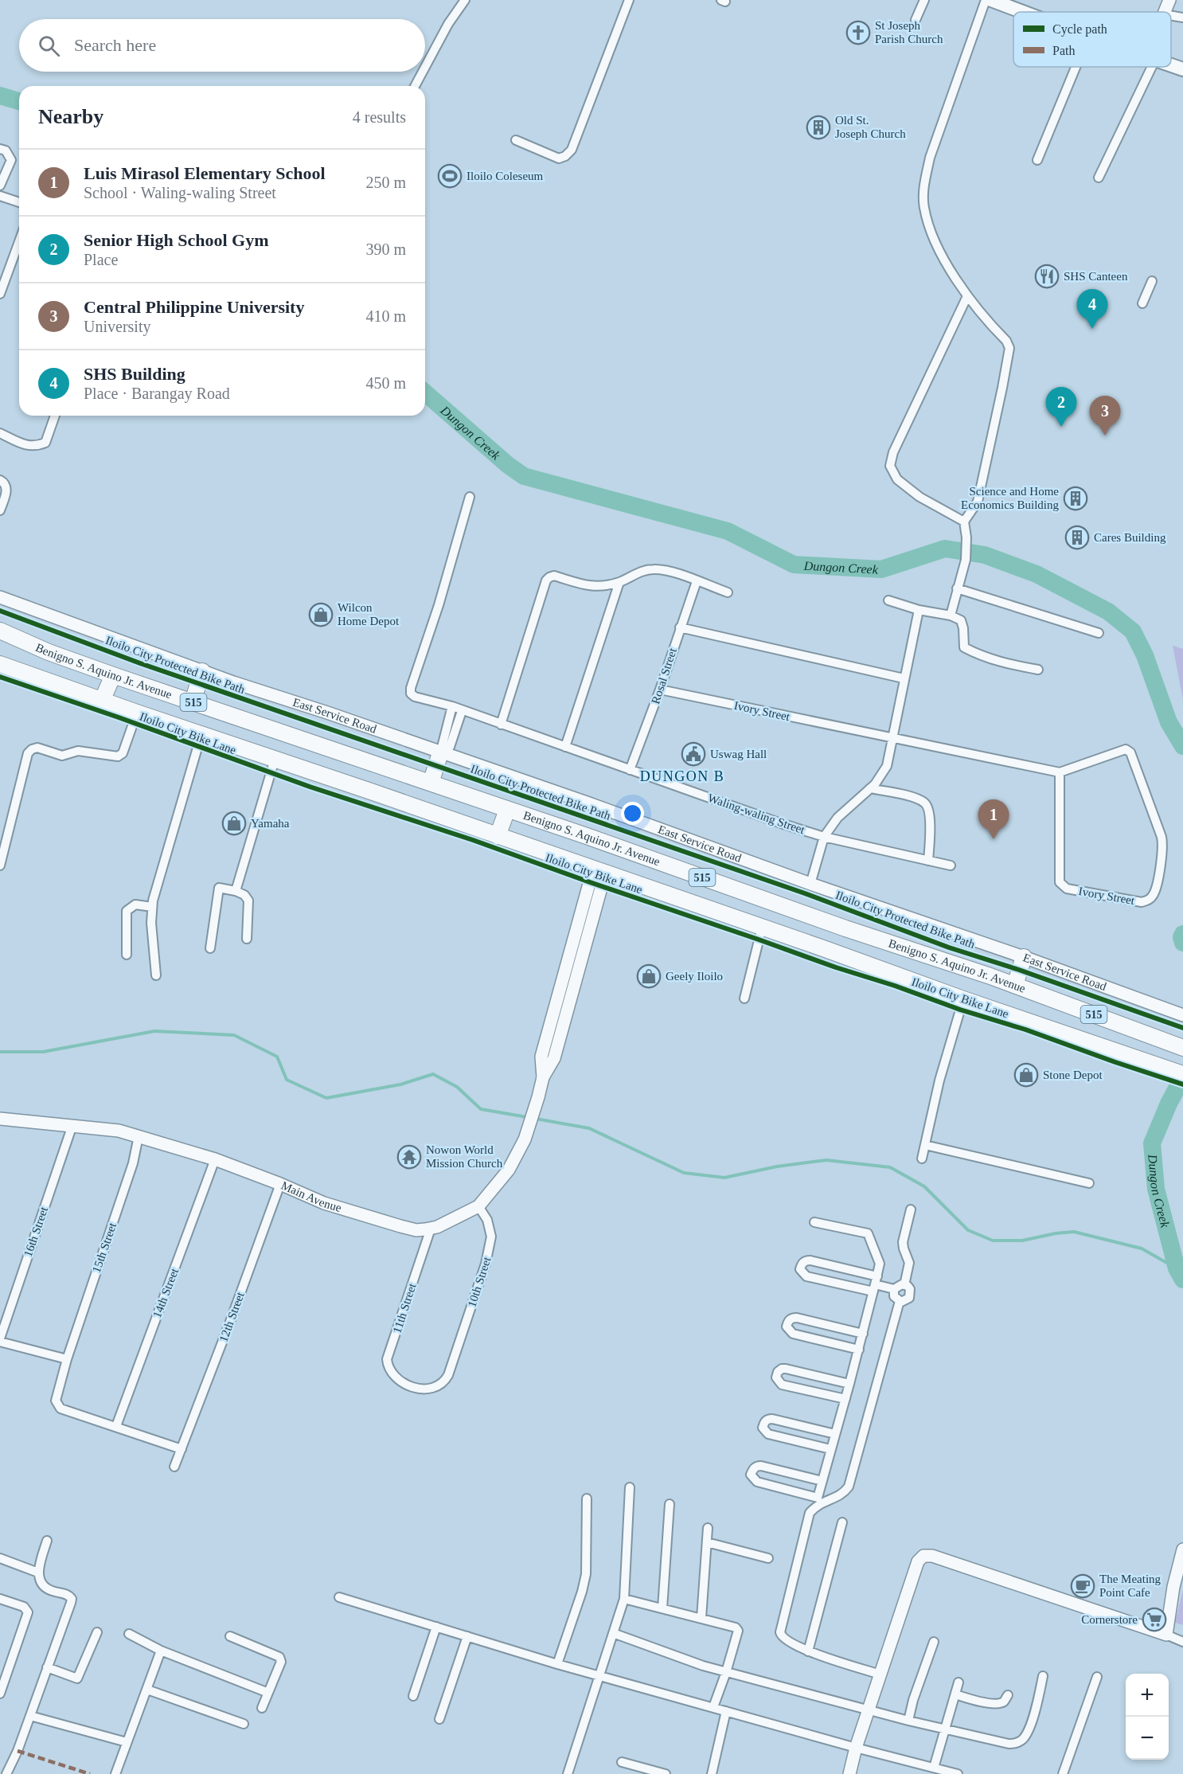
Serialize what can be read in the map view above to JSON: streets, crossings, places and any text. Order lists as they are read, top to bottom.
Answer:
{
  "streets": {
    "highway": ["Benigno S. Aquino Jr. Avenue", "515"],
    "street": [
      "Rosal Street",
      "Ivory Street",
      "East Service Road",
      "Waling-waling Street",
      "Main Avenue",
      "16th Street",
      "15th Street",
      "10th Street",
      "14th Street",
      "11th Street",
      "12th Street"
    ],
    "cycle path": ["Iloilo City Protected Bike Path", "Iloilo City Bike Lane"]
  },
  "crossings": [
    ["Rosal Street", "Ivory Street"],
    ["Rosal Street", "Waling-waling Street"],
    ["515", "Main Avenue"],
    ["Main Avenue", "16th Street"],
    ["Main Avenue", "15th Street"],
    ["Main Avenue", "10th Street"],
    ["Main Avenue", "14th Street"],
    ["Main Avenue", "11th Street"],
    ["Main Avenue", "12th Street"],
    ["15th Street", "14th Street"],
    ["10th Street", "11th Street"]
  ],
  "districts": ["DUNGON B"],
  "water": ["Dungon Creek"],
  "places": {
    "church": ["St Joseph Parish Church"],
    "building": ["Old St. Joseph Church", "Science and Home Economics Building", "Cares Building"],
    "sports": ["Iloilo Coleseum"],
    "restaurant": ["SHS Canteen"],
    "shop": [
      "Wilcon Home Depot",
      "Yamaha",
      "Geely Iloilo",
      "Stone Depot"
    ],
    "public building": ["Uswag Hall"],
    "temple": ["Nowon World Mission Church"],
    "cafe": ["The Meating Point Cafe"],
    "supermarket": ["Cornerstore"]
  },
  "legend": ["Cycle path", "Path"],
  "page": {
    "search": "Search here",
    "heading": ["Nearby", "4 results"],
    "list": [
      {
        "mark": "1",
        "name": "Luis Mirasol Elementary School",
        "note": "School · Waling-waling Street",
        "value": "250 m"
      },
      {
        "mark": "2",
        "name": "Senior High School Gym",
        "note": "Place",
        "value": "390 m"
      },
      {
        "mark": "3",
        "name": "Central Philippine University",
        "note": "University",
        "value": "410 m"
      },
      {
        "mark": "4",
        "name": "SHS Building",
        "note": "Place · Barangay Road",
        "value": "450 m"
      }
    ],
    "pins": [
      "4",
      "2",
      "3",
      "1"
    ],
    "map_buttons": ["+", "−"]
  }
}
